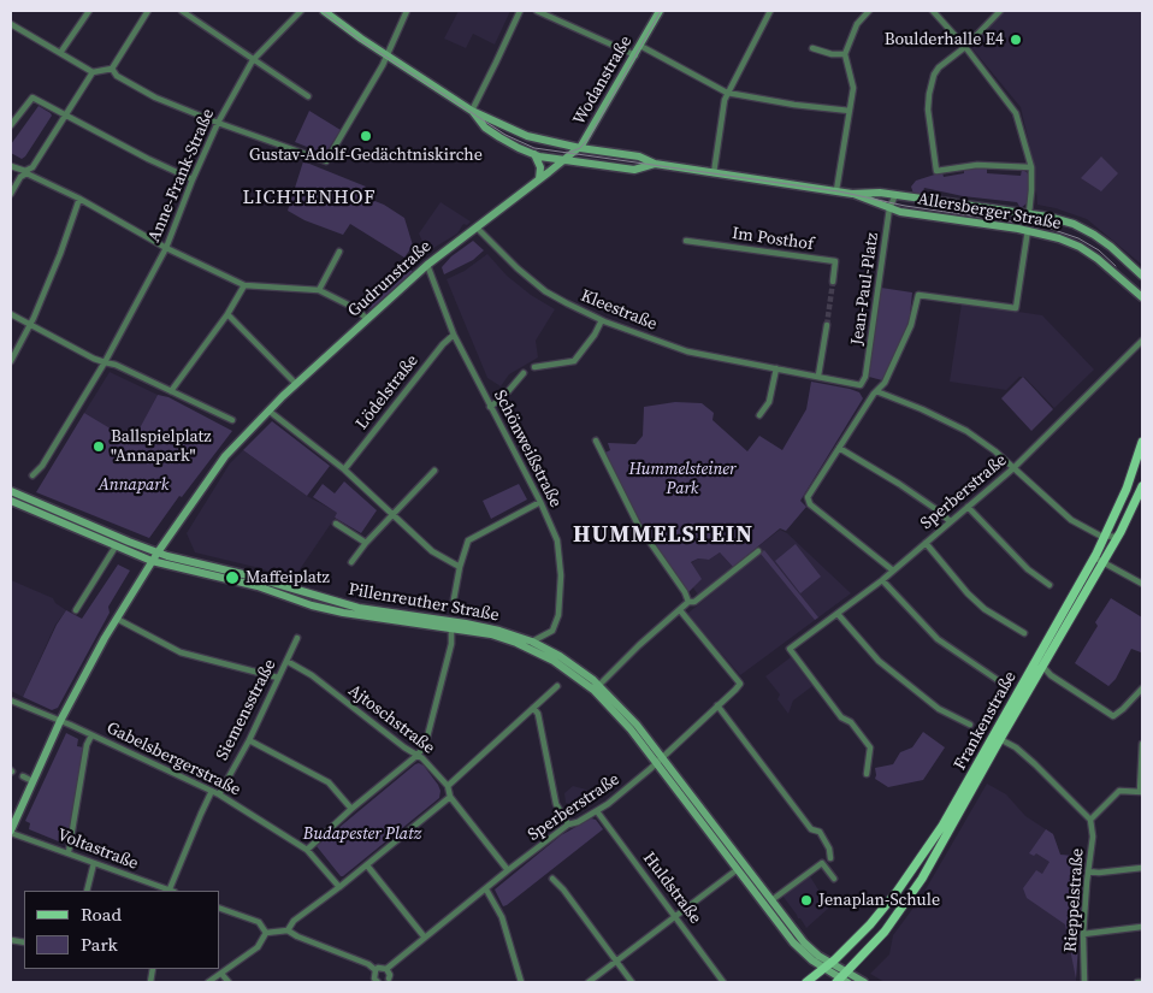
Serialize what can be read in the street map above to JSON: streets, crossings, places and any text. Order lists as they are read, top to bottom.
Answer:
{
  "streets": {
    "main road": [
      "Wodanstraße",
      "Allersberger Straße",
      "Gudrunstraße",
      "Pillenreuther Straße",
      "Frankenstraße"
    ],
    "street": [
      "Anne-Frank-Straße",
      "Im Posthof",
      "Jean-Paul-Platz",
      "Kleestraße",
      "Lödelstraße",
      "Schönweißstraße",
      "Sperberstraße",
      "Siemensstraße",
      "Ajtoschstraße",
      "Gabelsbergerstraße",
      "Voltastraße",
      "Huldstraße",
      "Rieppelstraße"
    ]
  },
  "crossings": [
    ["Wodanstraße", "Allersberger Straße"],
    ["Wodanstraße", "Gudrunstraße"],
    ["Allersberger Straße", "Gudrunstraße"],
    ["Allersberger Straße", "Jean-Paul-Platz"],
    ["Gudrunstraße", "Kleestraße"],
    ["Gudrunstraße", "Schönweißstraße"],
    ["Gudrunstraße", "Pillenreuther Straße"],
    ["Jean-Paul-Platz", "Kleestraße"],
    ["Lödelstraße", "Schönweißstraße"],
    ["Schönweißstraße", "Pillenreuther Straße"],
    ["Sperberstraße", "Pillenreuther Straße"],
    ["Sperberstraße", "Ajtoschstraße"],
    ["Sperberstraße", "Huldstraße"],
    ["Pillenreuther Straße", "Frankenstraße"],
    ["Siemensstraße", "Ajtoschstraße"],
    ["Siemensstraße", "Gabelsbergerstraße"]
  ],
  "districts": ["LICHTENHOF", "HUMMELSTEIN"],
  "parks": ["Hummelsteiner Park", "Annapark", "Budapester Platz"],
  "places": [
    "Boulderhalle E4",
    "Gustav-Adolf-Gedächtniskirche",
    "Ballspielplatz \"Annapark\"",
    "Maffeiplatz",
    "Jenaplan-Schule"
  ],
  "legend": ["Road", "Park"]
}
